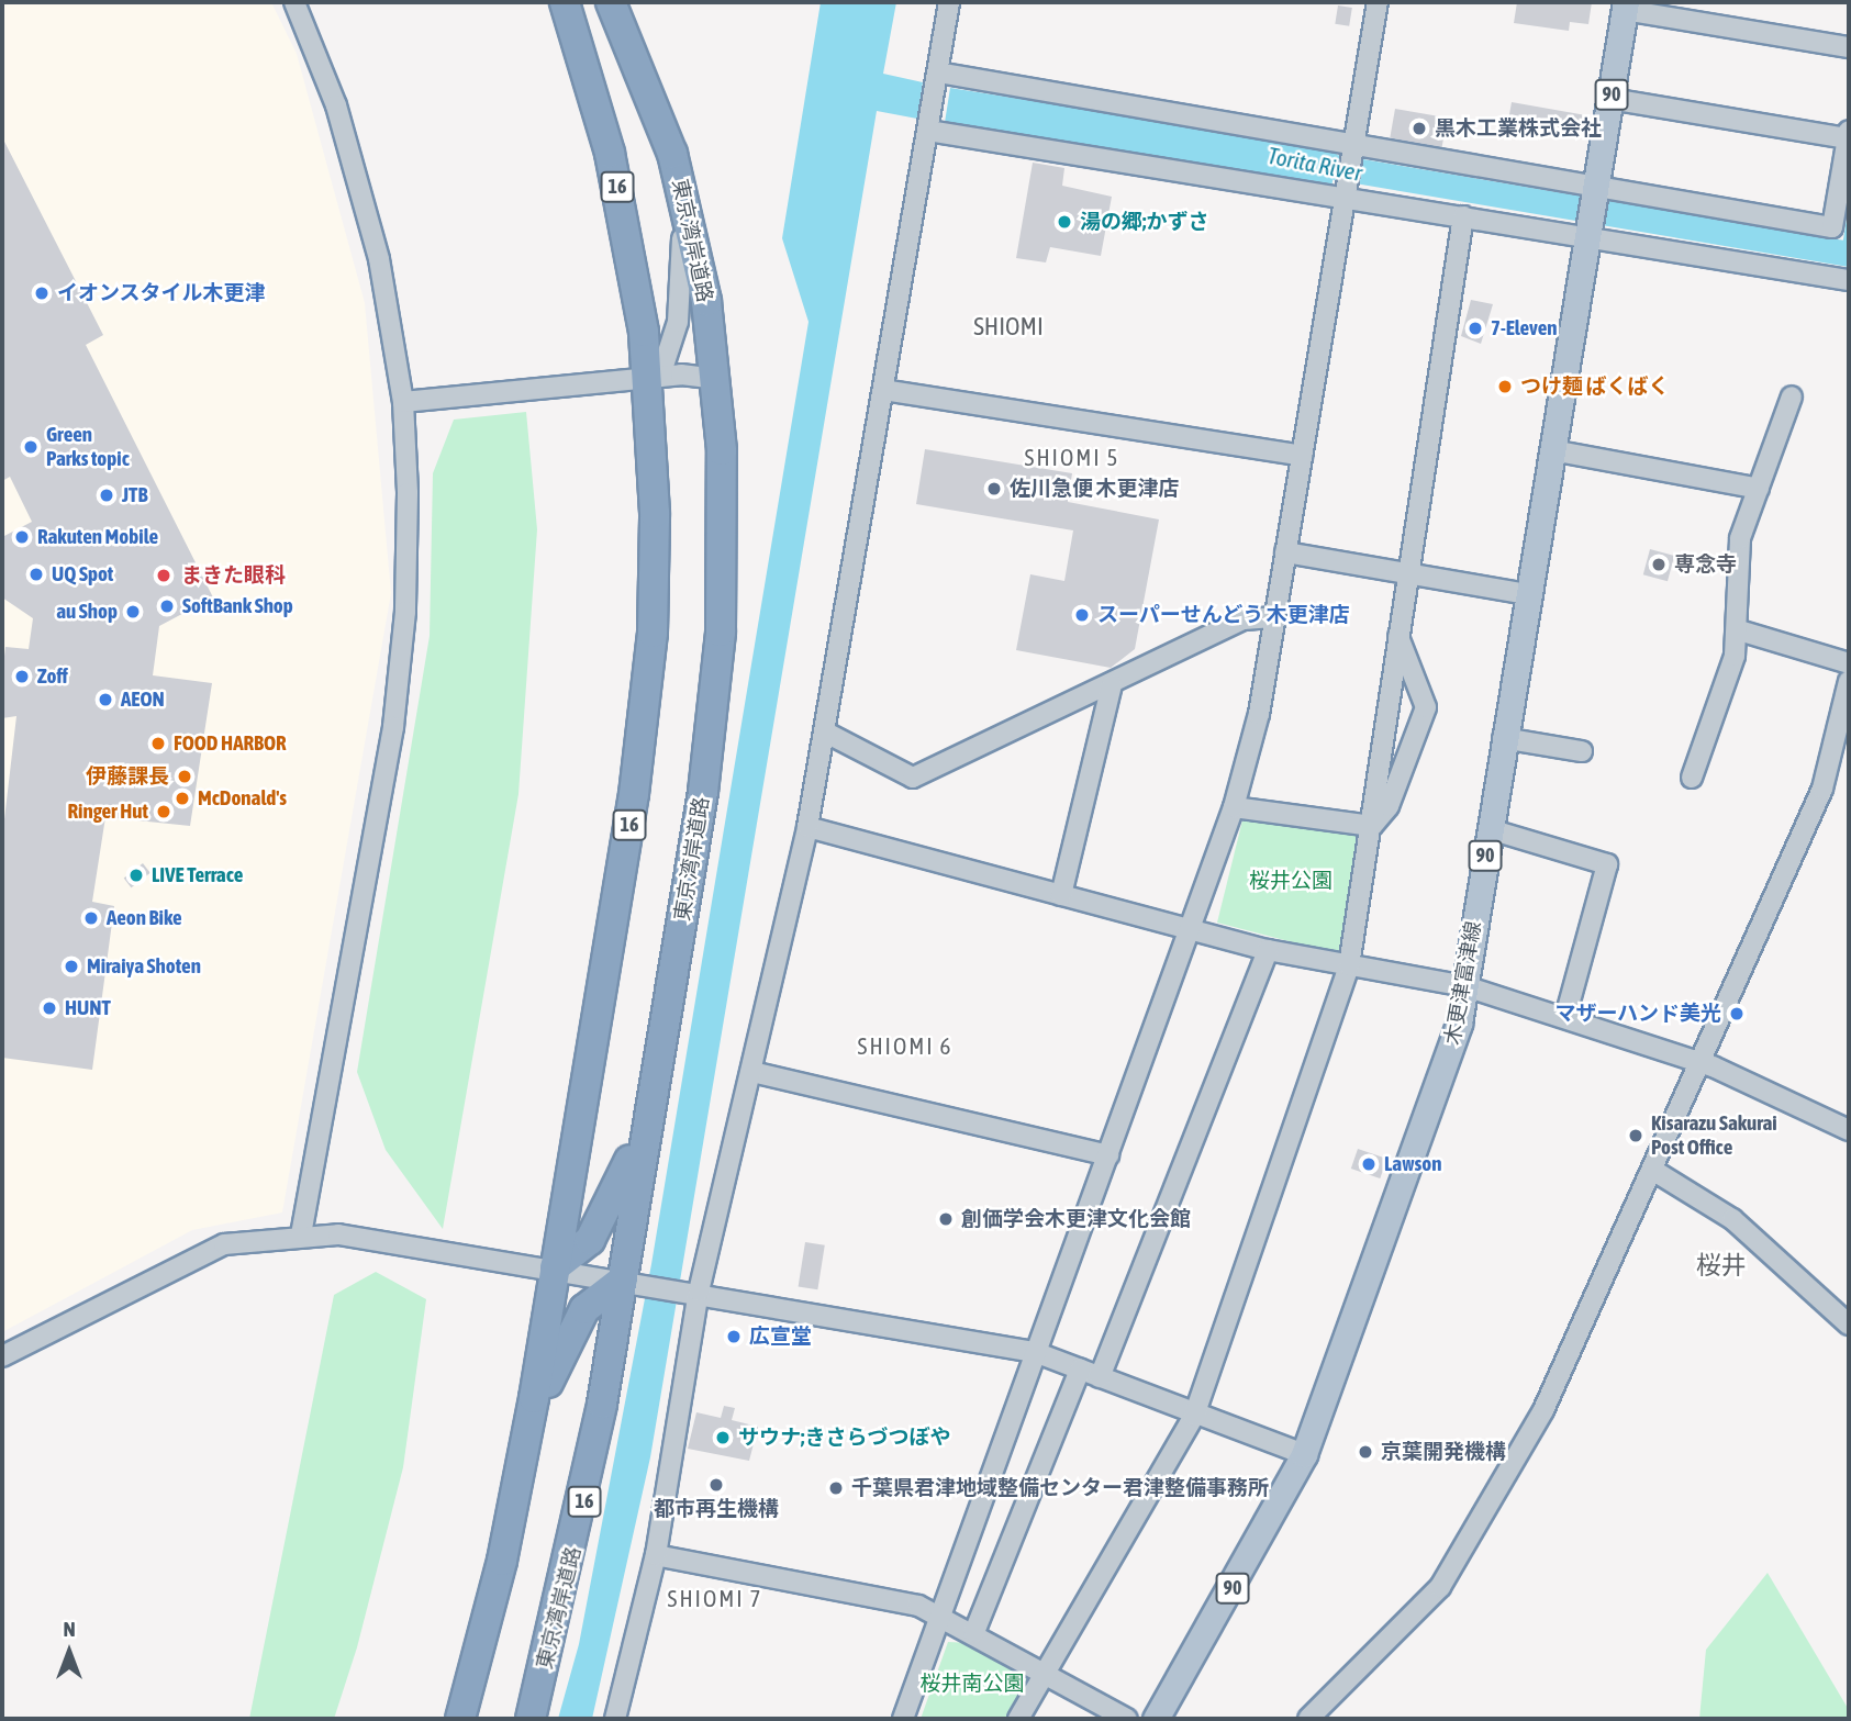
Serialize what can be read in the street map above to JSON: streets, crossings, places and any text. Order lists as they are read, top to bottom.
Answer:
{
  "streets": {
    "highway": ["16", "東京湾岸道路"],
    "main road": ["90", "木更津富津線"]
  },
  "crossings": [
    ["90", "木更津富津線"]
  ],
  "districts": [
    "SHIOMI",
    "SHIOMI 5",
    "SHIOMI 6",
    "桜井",
    "SHIOMI 7"
  ],
  "water": ["Torita River"],
  "parks": ["桜井公園", "桜井南公園"],
  "places": [
    "黒木工業株式会社",
    "湯の郷;かずさ",
    "イオンスタイル木更津",
    "7-Eleven",
    "つけ麺 ばくばく",
    "Green Parks topic",
    "佐川急便 木更津店",
    "JTB",
    "Rakuten Mobile",
    "専念寺",
    "UQ Spot",
    "まきた眼科",
    "SoftBank Shop",
    "au Shop",
    "スーパーせんどう 木更津店",
    "Zoff",
    "AEON",
    "FOOD HARBOR",
    "伊藤課長",
    "McDonald's",
    "Ringer Hut",
    "LIVE Terrace",
    "Aeon Bike",
    "Miraiya Shoten",
    "HUNT",
    "マザーハンド美光",
    "Kisarazu Sakurai Post Office",
    "Lawson",
    "創価学会木更津文化会館",
    "広宣堂",
    "サウナ;きさらづつぼや",
    "京葉開発機構",
    "都市再生機構",
    "千葉県君津地域整備センター君津整備事務所"
  ],
  "north": "top"
}
